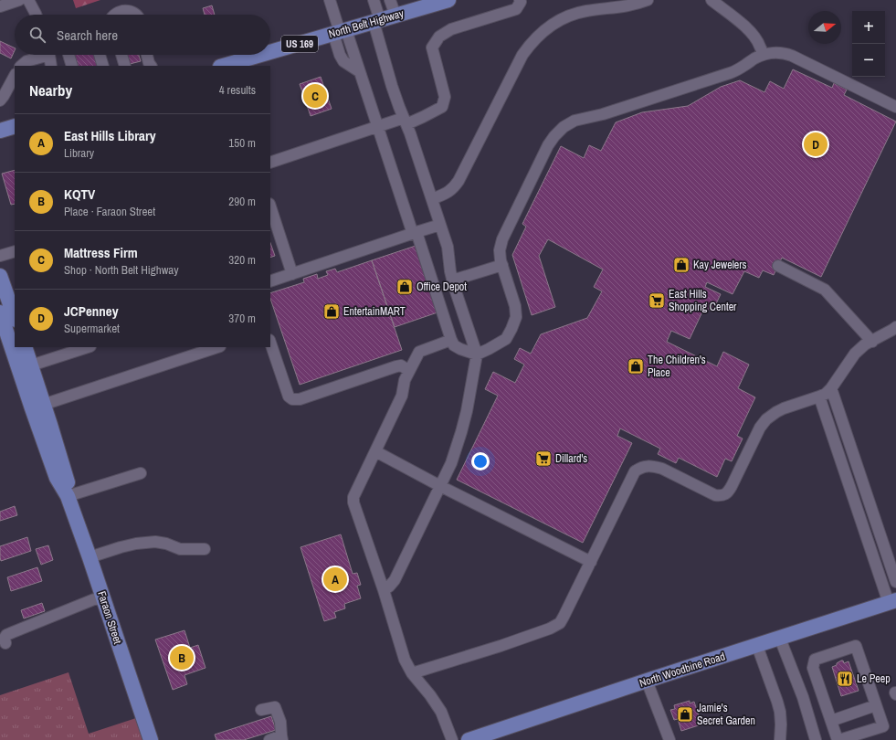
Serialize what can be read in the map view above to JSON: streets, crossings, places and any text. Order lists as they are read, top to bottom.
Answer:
{
  "streets": {
    "main road": [
      "North Belt Highway",
      "US 169",
      "Faraon Street",
      "North Woodbine Road"
    ]
  },
  "places": {
    "shop": [
      "Kay Jewelers",
      "Office Depot",
      "EntertainMART",
      "The Children's Place",
      "Jamie's Secret Garden"
    ],
    "supermarket": ["East Hills Shopping Center", "Dillard's"],
    "restaurant": ["Le Peep"]
  },
  "north": "right",
  "page": {
    "map_buttons": ["+", "−"],
    "search": "Search here",
    "heading": ["Nearby", "4 results"],
    "pins": [
      "C",
      "D",
      "A",
      "B"
    ],
    "list": [
      {
        "mark": "A",
        "name": "East Hills Library",
        "note": "Library",
        "value": "150 m"
      },
      {
        "mark": "B",
        "name": "KQTV",
        "note": "Place · Faraon Street",
        "value": "290 m"
      },
      {
        "mark": "C",
        "name": "Mattress Firm",
        "note": "Shop · North Belt Highway",
        "value": "320 m"
      },
      {
        "mark": "D",
        "name": "JCPenney",
        "note": "Supermarket",
        "value": "370 m"
      }
    ]
  }
}
